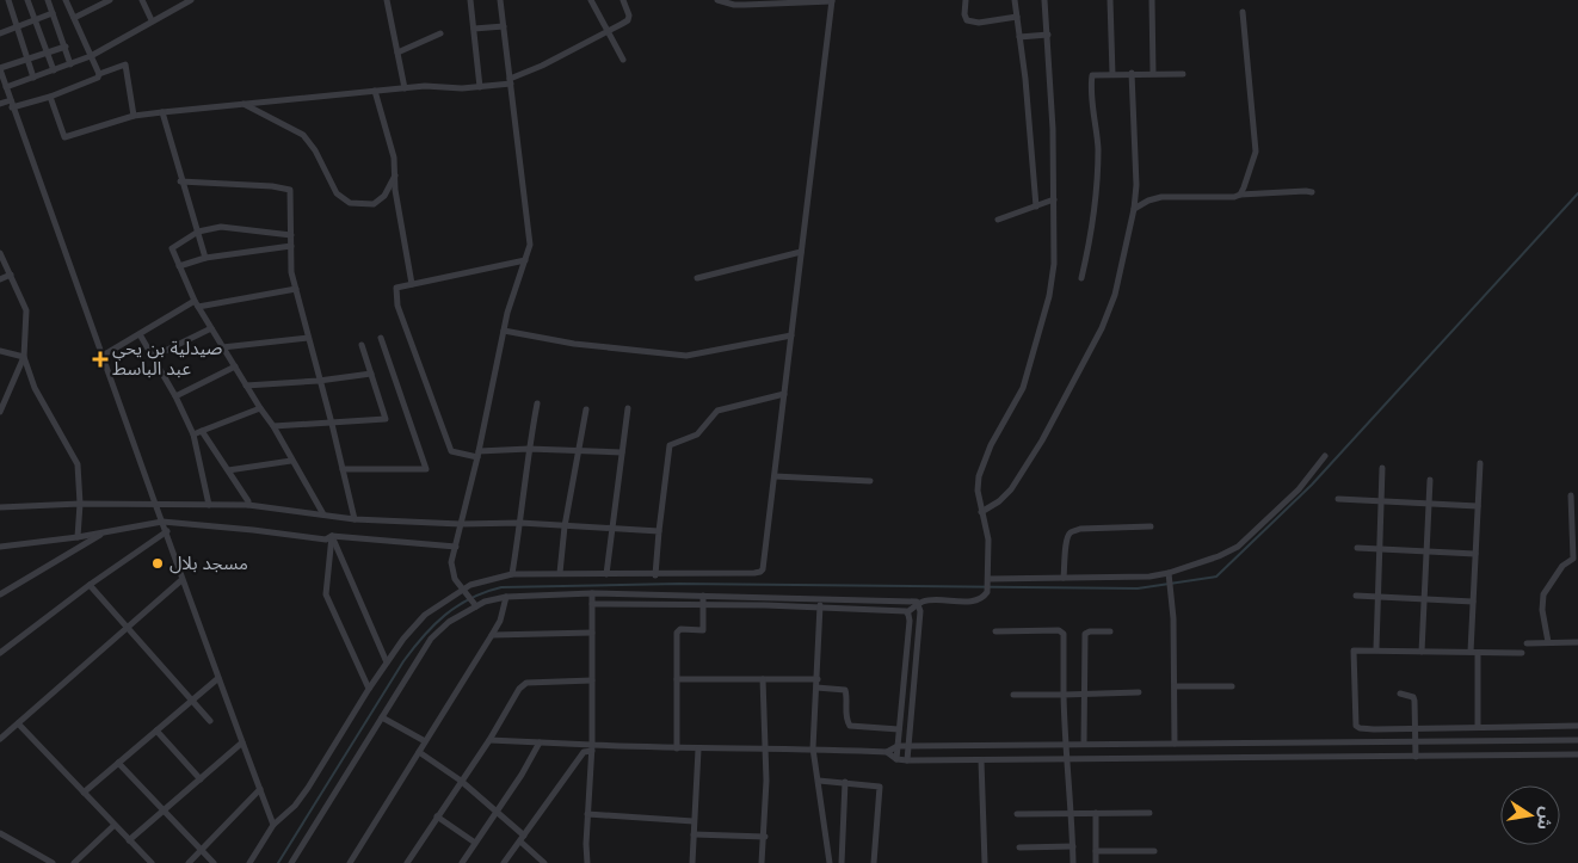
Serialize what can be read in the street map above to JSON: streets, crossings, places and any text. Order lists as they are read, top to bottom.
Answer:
{
  "places": {
    "health": ["صيدلية بن يحي عبد الباسط"],
    "other": ["مسجد بلال"]
  },
  "north": "right"
}
